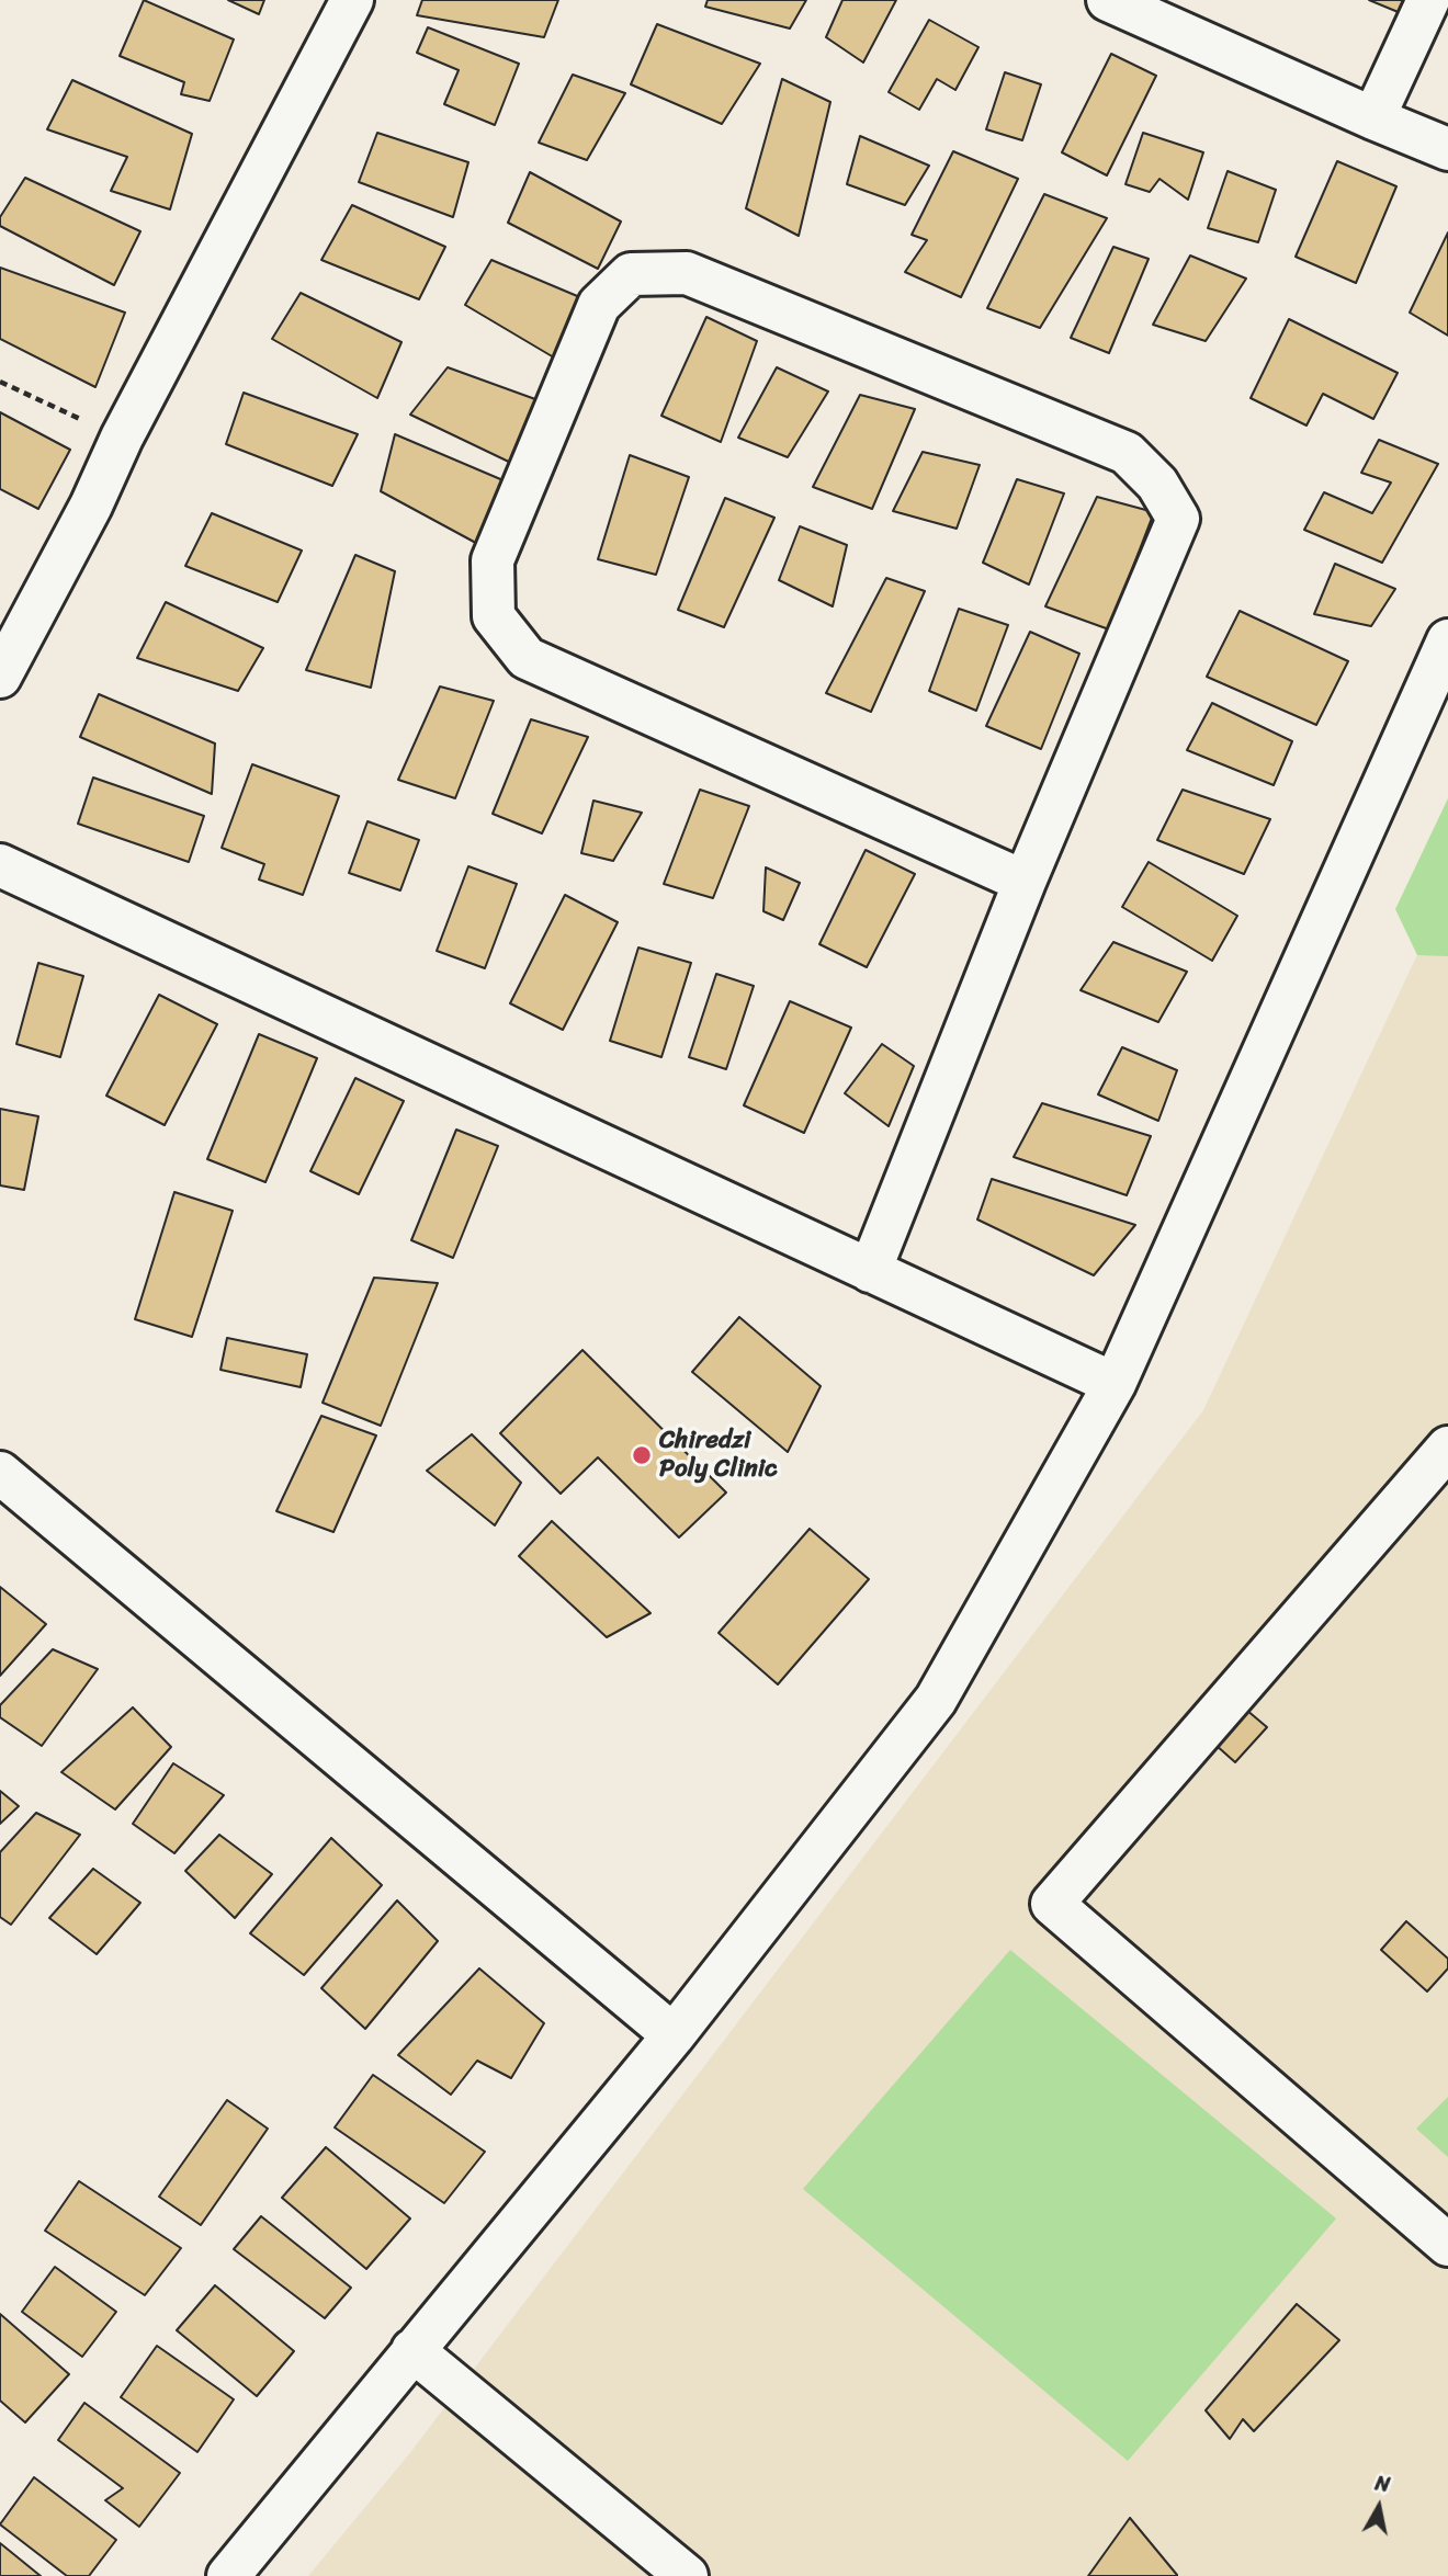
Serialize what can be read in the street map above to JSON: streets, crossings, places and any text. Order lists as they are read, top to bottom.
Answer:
{
  "places": ["Chiredzi Poly Clinic"],
  "north": "top"
}
